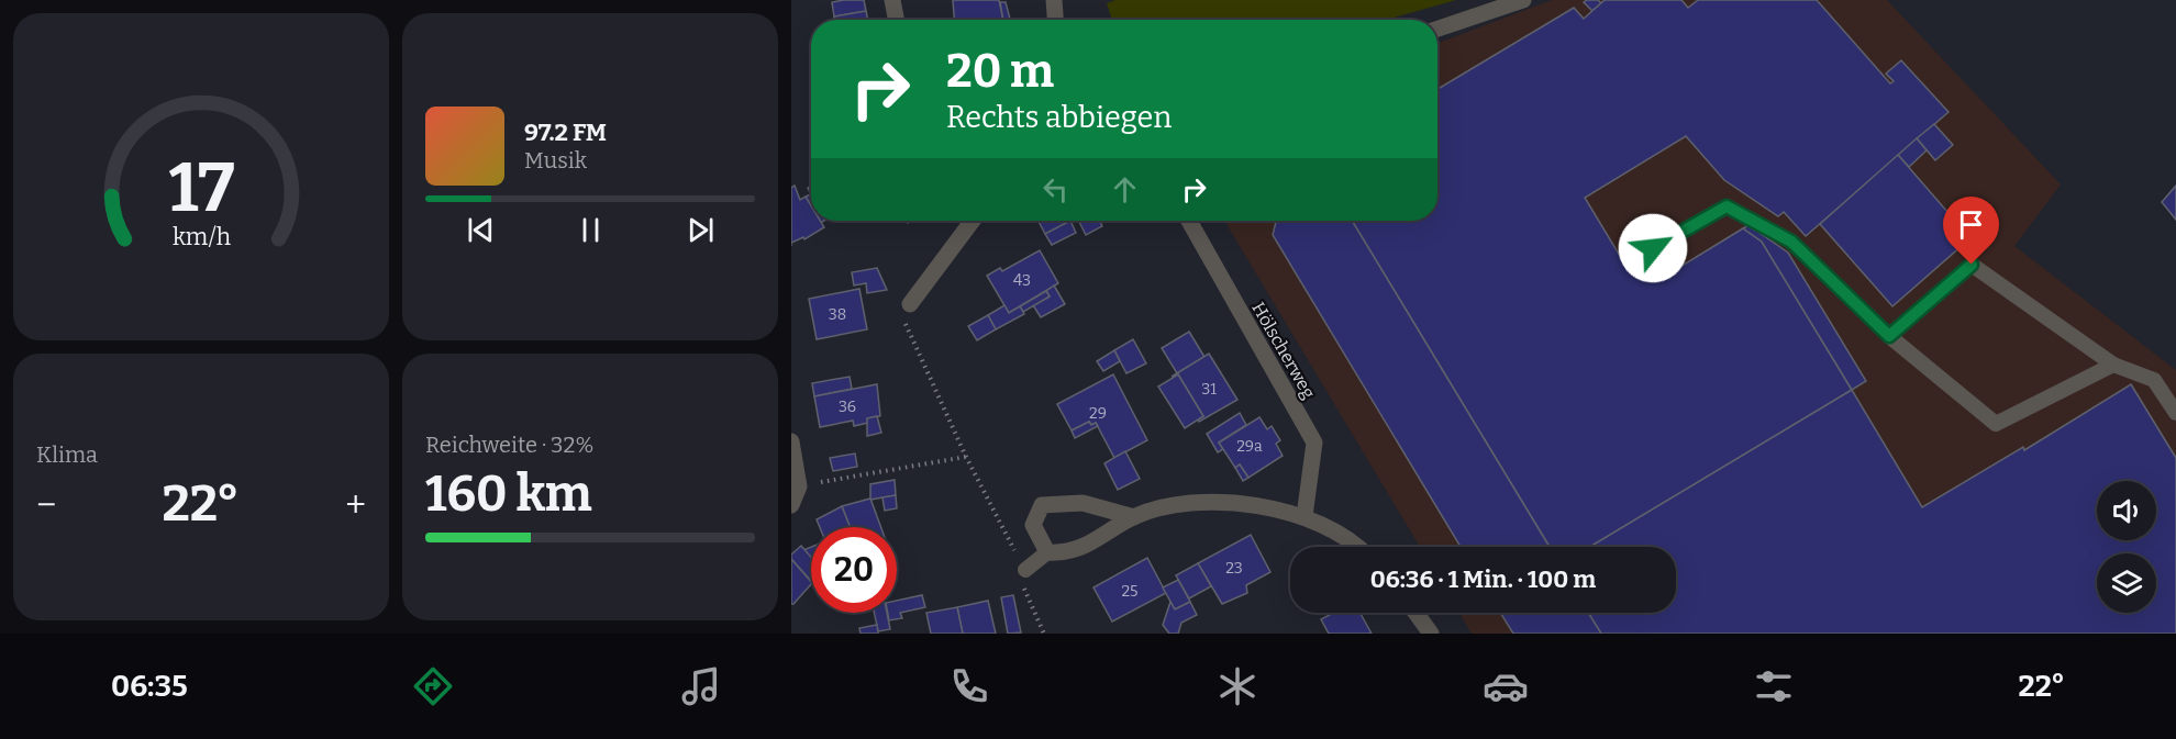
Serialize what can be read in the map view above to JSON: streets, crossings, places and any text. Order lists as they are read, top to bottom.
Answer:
{
  "streets": {
    "street": ["Hölscherweg"]
  },
  "house_numbers": [
    "43",
    "38",
    "31",
    "36",
    "29",
    "29a",
    "23",
    "25"
  ],
  "page": {
    "turn": ["20 m", "Rechts abbiegen"],
    "song": ["97.2 FM", "Musik"],
    "tile": [
      "Klima",
      ["Reichweite · 32%", "160 km"]
    ],
    "heat": ["−", "22°", "+"],
    "limit": "20",
    "trip": "06:36 · 1 Min. · 100 m",
    "tabs": ["06:35", "22°"],
    "gauge": ["17", "km/h"]
  }
}
